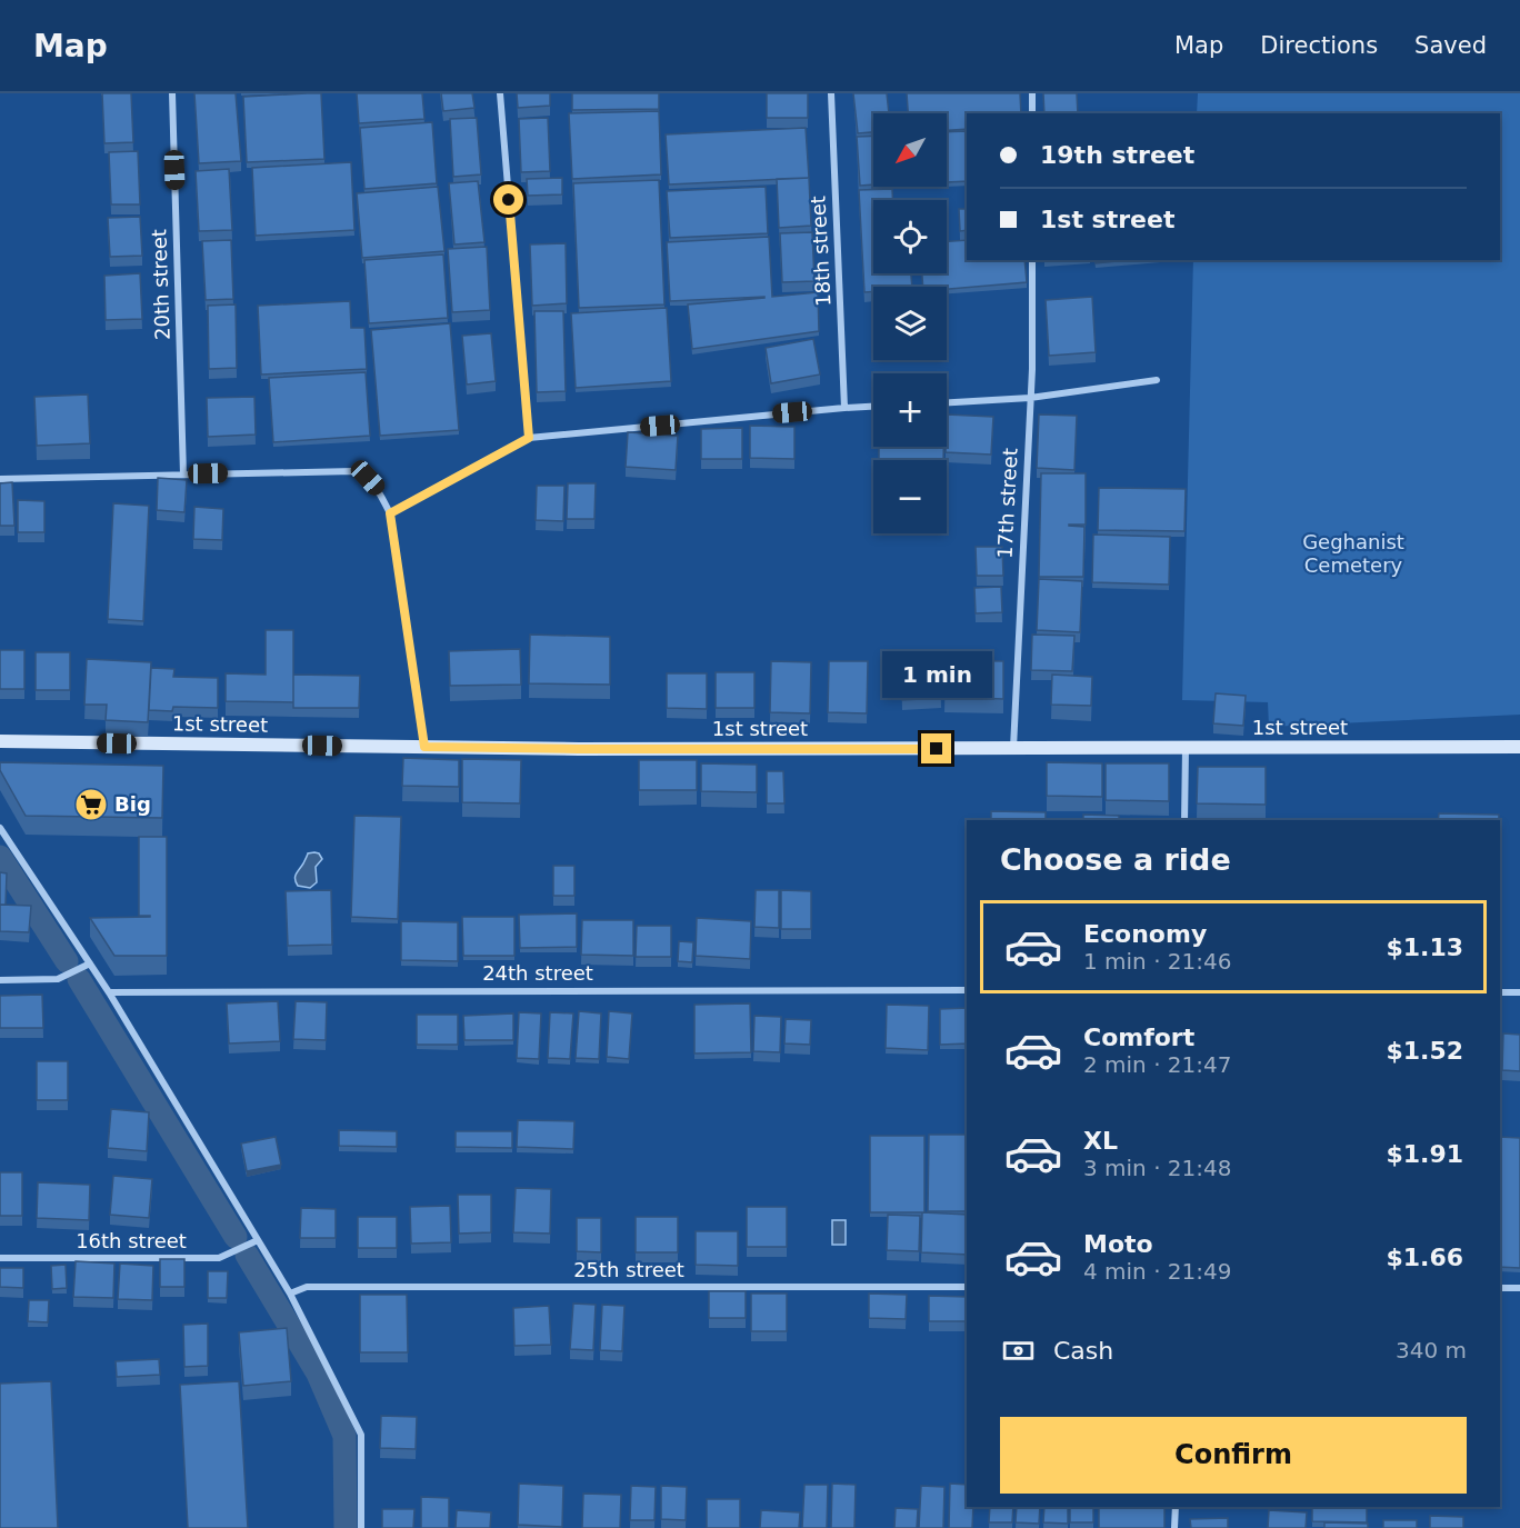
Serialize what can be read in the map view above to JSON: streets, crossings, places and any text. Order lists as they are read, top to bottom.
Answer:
{
  "streets": {
    "main road": ["1st street"],
    "street": [
      "18th street",
      "20th street",
      "17th street",
      "24th street",
      "16th street",
      "25th street"
    ]
  },
  "crossings": [
    ["17th street", "1st street"]
  ],
  "parks": ["Geghanist Cemetery"],
  "places": {
    "supermarket": ["Big"]
  },
  "north": "bottom left",
  "page": {
    "header": "Map",
    "nav": ["Map", "Directions", "Saved"],
    "map_buttons": ["+", "−"],
    "banner": ["19th street", "1st street"],
    "bubble": "1 min",
    "heading": "Choose a ride",
    "list": [
      {
        "name": "Economy",
        "note": "1 min · 21:46",
        "value": "$1.13"
      },
      {
        "name": "Comfort",
        "note": "2 min · 21:47",
        "value": "$1.52"
      },
      {
        "name": "XL",
        "note": "3 min · 21:48",
        "value": "$1.91"
      },
      {
        "name": "Moto",
        "note": "4 min · 21:49",
        "value": "$1.66"
      }
    ],
    "pay": ["Cash", "340 m"],
    "buttons": "Confirm"
  }
}
